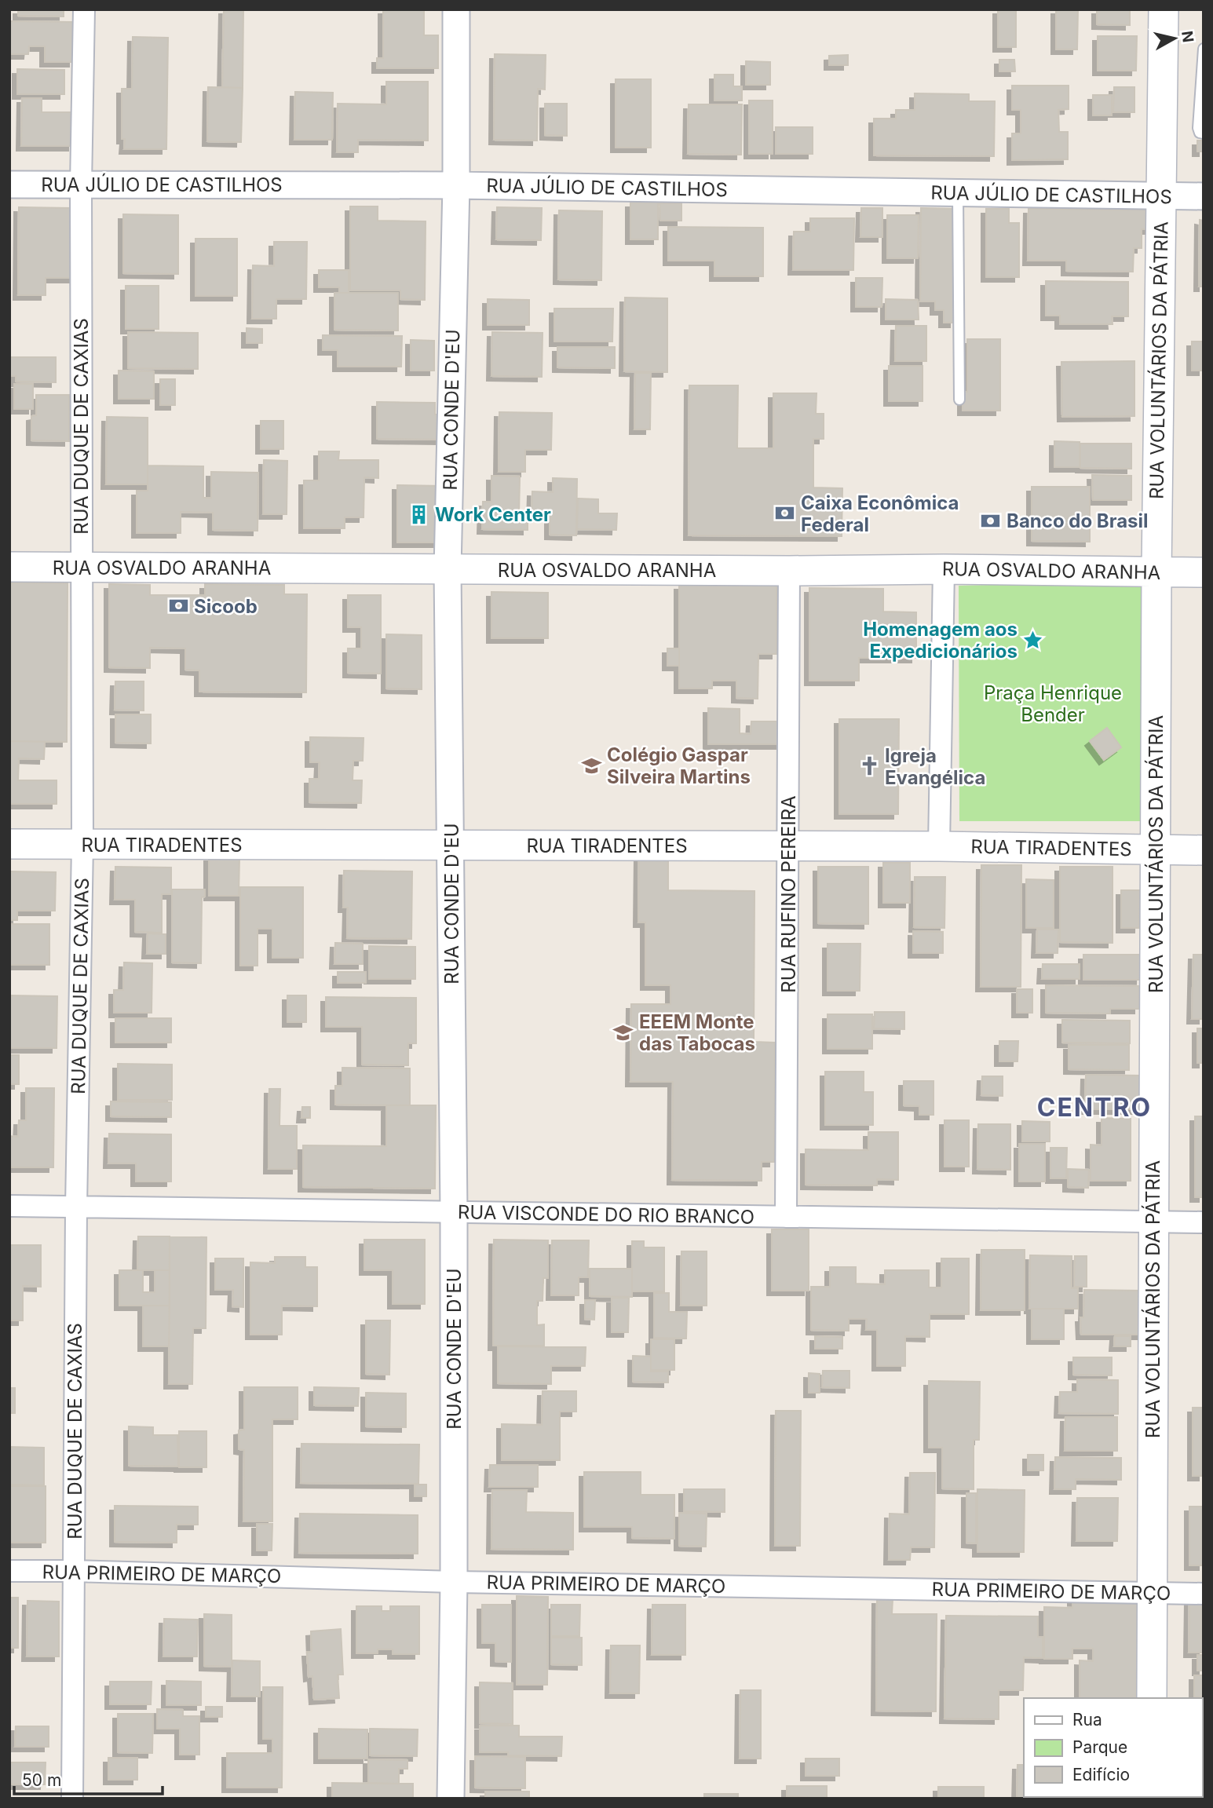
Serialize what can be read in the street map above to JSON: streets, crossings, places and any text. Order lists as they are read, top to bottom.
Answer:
{
  "streets": {
    "main road": ["RUA VOLUNTÁRIOS DA PÁTRIA", "RUA OSVALDO ARANHA", "RUA TIRADENTES"],
    "street": [
      "RUA JÚLIO DE CASTILHOS",
      "RUA CONDE D'EU",
      "RUA DUQUE DE CAXIAS",
      "RUA RUFINO PEREIRA",
      "RUA VISCONDE DO RIO BRANCO",
      "RUA PRIMEIRO DE MARÇO"
    ]
  },
  "crossings": [
    ["RUA JÚLIO DE CASTILHOS", "RUA VOLUNTÁRIOS DA PÁTRIA"],
    ["RUA JÚLIO DE CASTILHOS", "RUA CONDE D'EU"],
    ["RUA JÚLIO DE CASTILHOS", "RUA DUQUE DE CAXIAS"],
    ["RUA VOLUNTÁRIOS DA PÁTRIA", "RUA OSVALDO ARANHA"],
    ["RUA VOLUNTÁRIOS DA PÁTRIA", "RUA TIRADENTES"],
    ["RUA VOLUNTÁRIOS DA PÁTRIA", "RUA VISCONDE DO RIO BRANCO"],
    ["RUA VOLUNTÁRIOS DA PÁTRIA", "RUA PRIMEIRO DE MARÇO"],
    ["RUA CONDE D'EU", "RUA OSVALDO ARANHA"],
    ["RUA CONDE D'EU", "RUA TIRADENTES"],
    ["RUA CONDE D'EU", "RUA VISCONDE DO RIO BRANCO"],
    ["RUA CONDE D'EU", "RUA PRIMEIRO DE MARÇO"],
    ["RUA DUQUE DE CAXIAS", "RUA OSVALDO ARANHA"],
    ["RUA DUQUE DE CAXIAS", "RUA TIRADENTES"],
    ["RUA DUQUE DE CAXIAS", "RUA VISCONDE DO RIO BRANCO"],
    ["RUA DUQUE DE CAXIAS", "RUA PRIMEIRO DE MARÇO"],
    ["RUA OSVALDO ARANHA", "RUA RUFINO PEREIRA"],
    ["RUA TIRADENTES", "RUA RUFINO PEREIRA"],
    ["RUA RUFINO PEREIRA", "RUA VISCONDE DO RIO BRANCO"]
  ],
  "districts": ["CENTRO"],
  "parks": ["Praça Henrique Bender"],
  "places": {
    "bank": ["Caixa Econômica Federal", "Banco do Brasil", "Sicoob"],
    "building": ["Work Center"],
    "place": ["Homenagem aos Expedicionários"],
    "school or university": ["Colégio Gaspar Silveira Martins", "EEEM Monte das Tabocas"],
    "church": ["Igreja Evangélica"]
  },
  "legend": ["Rua", "Parque", "Edifício"],
  "scale_bar": "50 m",
  "north": "right"
}
